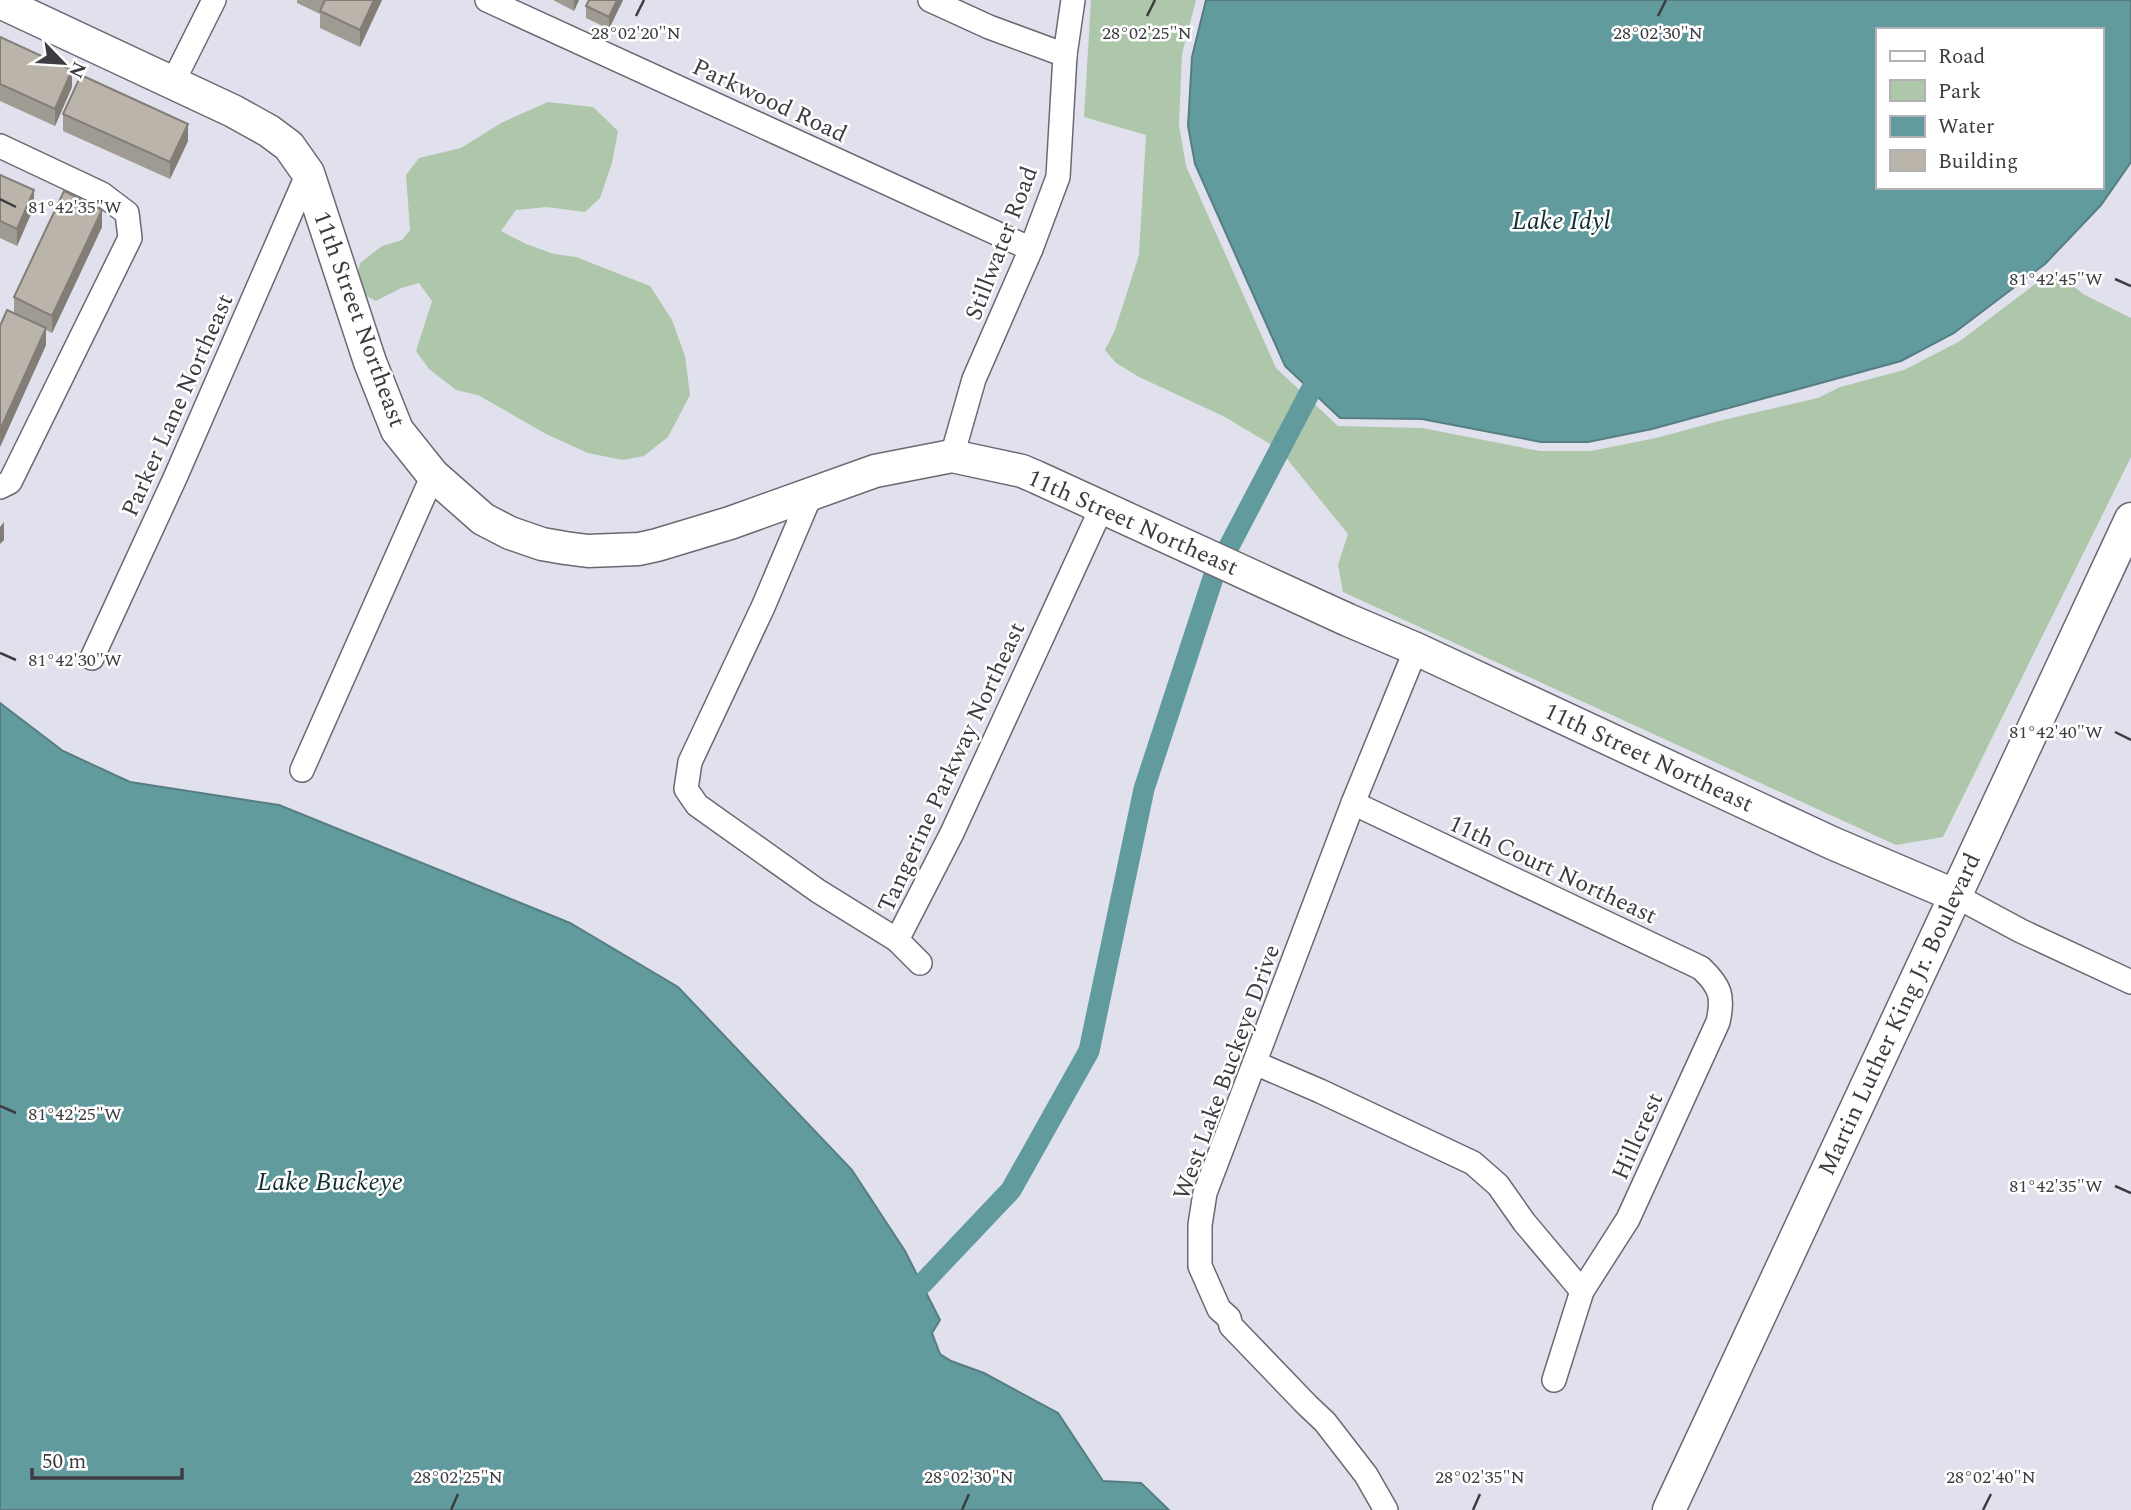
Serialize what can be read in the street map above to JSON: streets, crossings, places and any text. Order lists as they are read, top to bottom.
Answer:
{
  "streets": {
    "street": [
      "Parkwood Road",
      "Stillwater Road",
      "11th Street Northeast",
      "Parker Lane Northeast",
      "Tangerine Parkway Northeast",
      "11th Court Northeast",
      "Martin Luther King Jr. Boulevard",
      "West Lake Buckeye Drive",
      "Hillcrest"
    ]
  },
  "crossings": [
    ["Parkwood Road", "Stillwater Road"],
    ["Stillwater Road", "11th Street Northeast"],
    ["11th Street Northeast", "Parker Lane Northeast"],
    ["11th Street Northeast", "Tangerine Parkway Northeast"],
    ["11th Street Northeast", "Martin Luther King Jr. Boulevard"],
    ["11th Street Northeast", "West Lake Buckeye Drive"],
    ["11th Court Northeast", "West Lake Buckeye Drive"],
    ["11th Court Northeast", "Hillcrest"]
  ],
  "water": ["Lake Idyl", "Lake Buckeye"],
  "legend": [
    "Road",
    "Park",
    "Water",
    "Building"
  ],
  "scale_bar": "50 m",
  "north": "bottom right",
  "coordinates": [
    "28°02'20\"N",
    "28°02'25\"N",
    "28°02'30\"N",
    "81°42'35\"W",
    "81°42'45\"W",
    "81°42'30\"W",
    "81°42'40\"W",
    "81°42'25\"W",
    "28°02'35\"N",
    "28°02'40\"N"
  ]
}
